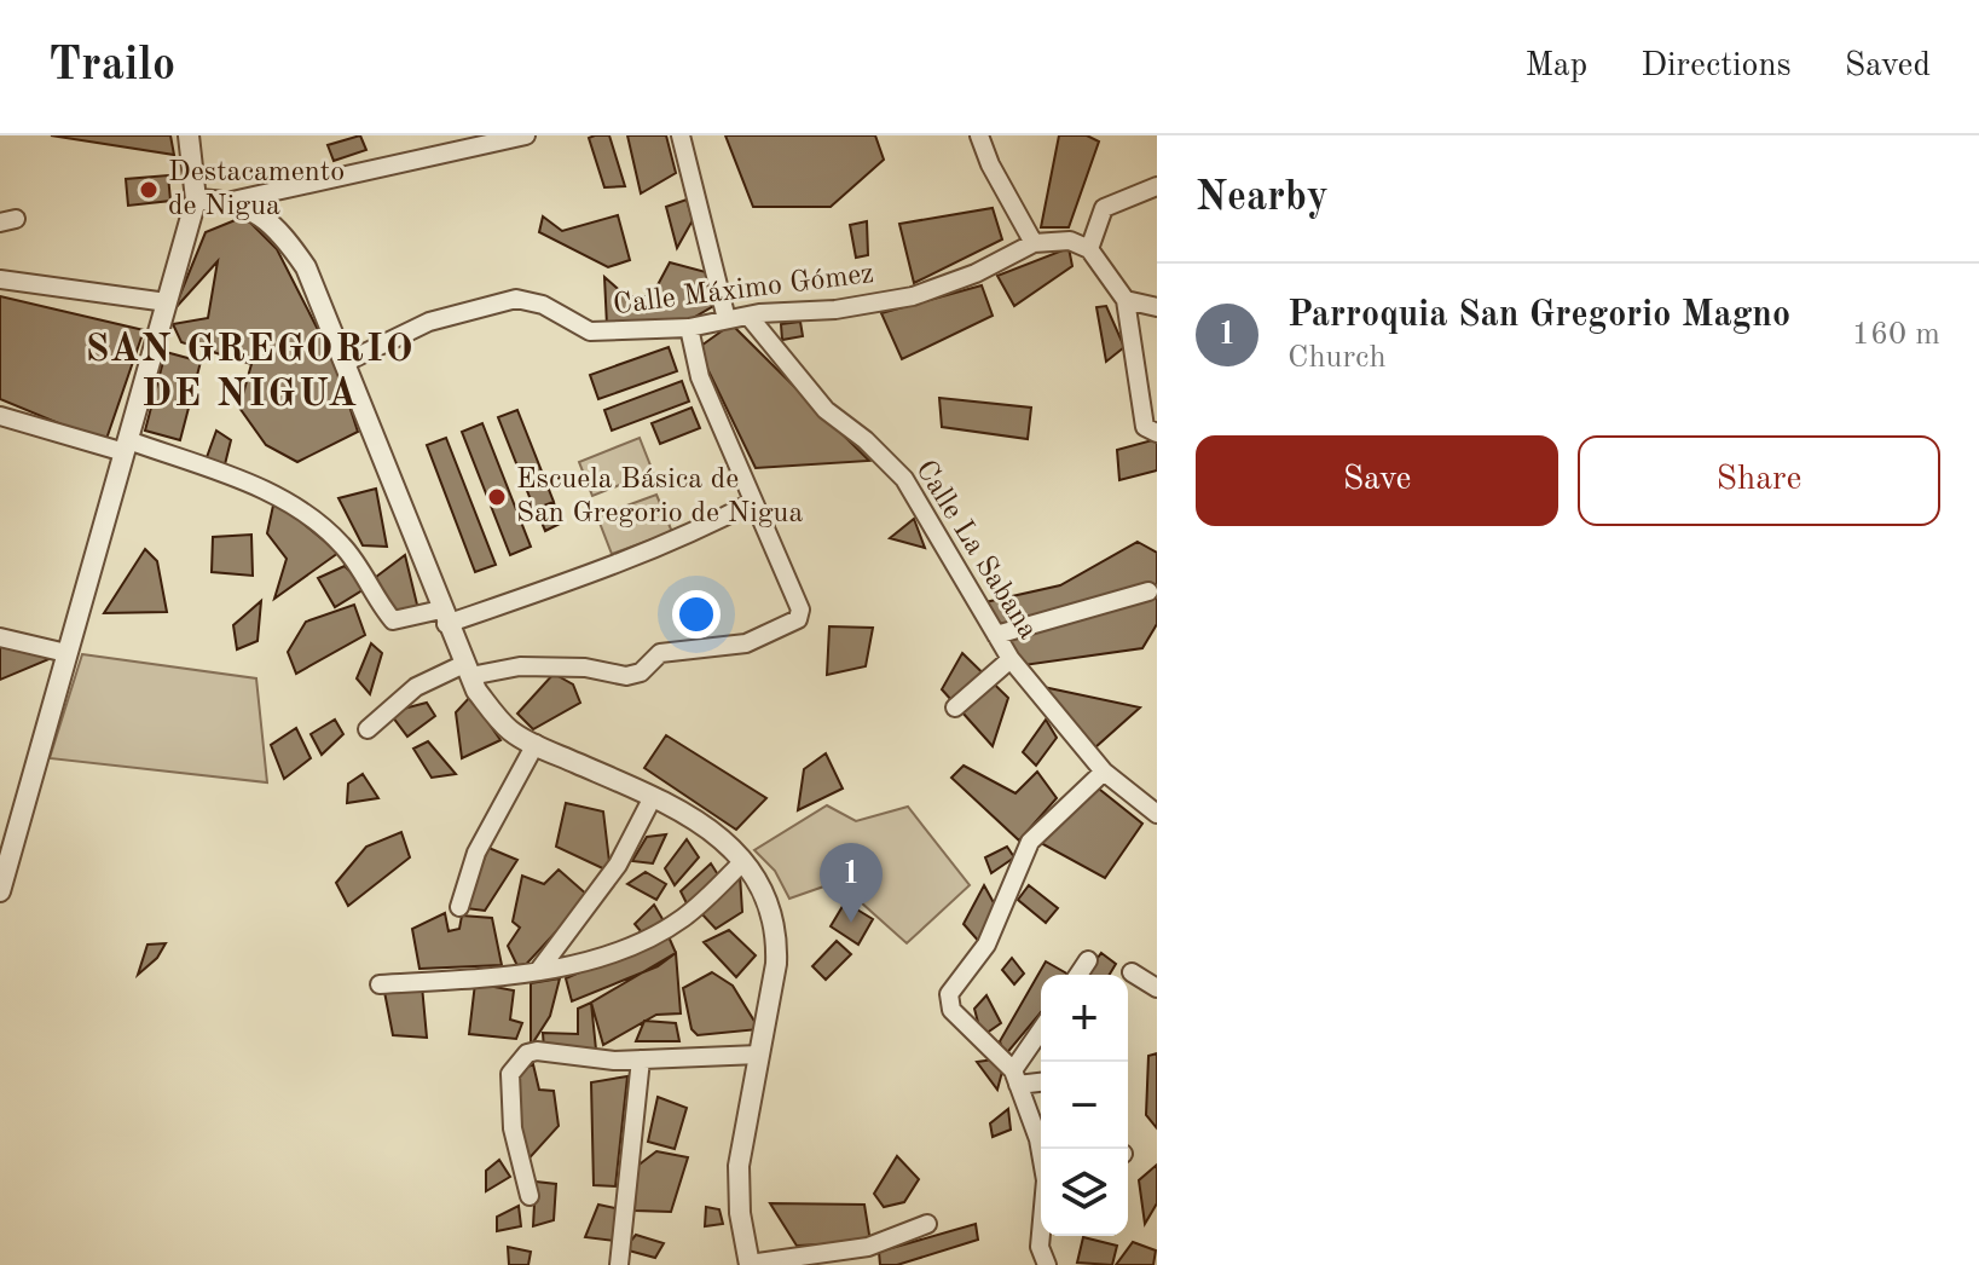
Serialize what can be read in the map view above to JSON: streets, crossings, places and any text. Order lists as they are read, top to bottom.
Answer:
{
  "streets": {
    "street": ["Calle Máximo Gómez", "Calle La Sabana"]
  },
  "crossings": [
    ["Calle Máximo Gómez", "Calle La Sabana"]
  ],
  "districts": ["SAN GREGORIO DE NIGUA"],
  "places": ["Destacamento de Nigua", "Escuela Básica de San Gregorio de Nigua"],
  "page": {
    "header": "Trailo",
    "nav": ["Map", "Directions", "Saved"],
    "heading": "Nearby",
    "list": [
      {
        "mark": "1",
        "name": "Parroquia San Gregorio Magno",
        "note": "Church",
        "value": "160 m"
      }
    ],
    "buttons": ["Save", "Share"],
    "pins": "1",
    "map_buttons": ["+", "−"]
  }
}
